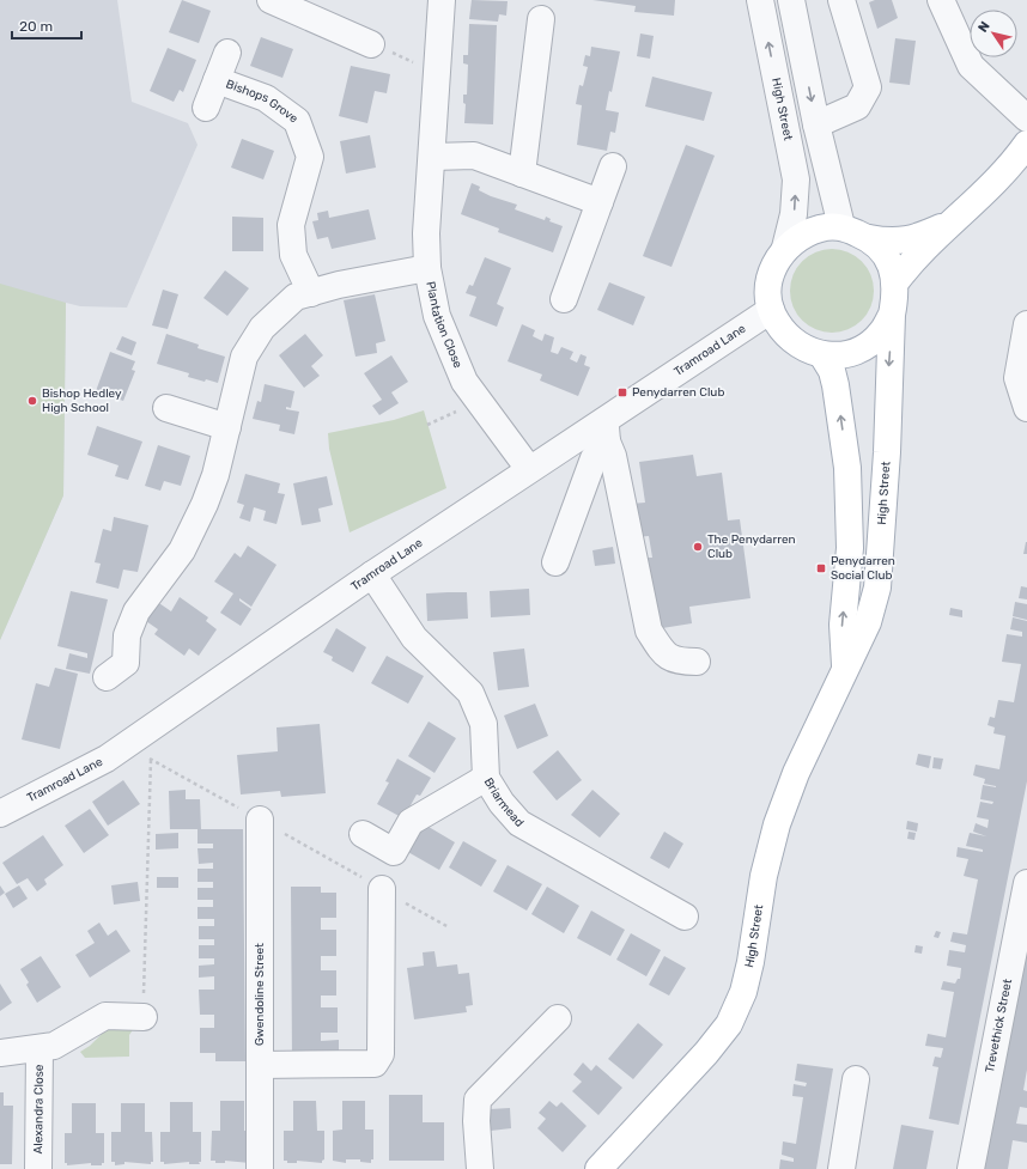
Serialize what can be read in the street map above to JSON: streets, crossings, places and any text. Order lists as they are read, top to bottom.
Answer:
{
  "streets": {
    "main road": ["High Street"],
    "street": [
      "Bishops Grove",
      "Plantation Close",
      "Tramroad Lane",
      "Briarmead",
      "Gwendoline Street",
      "Trevethick Street",
      "Alexandra Close"
    ]
  },
  "crossings": [
    ["High Street", "Tramroad Lane"],
    ["Plantation Close", "Tramroad Lane"],
    ["Tramroad Lane", "Briarmead"]
  ],
  "places": {
    "transit": ["Penydarren Club", "Penydarren Social Club"],
    "other": ["Bishop Hedley High School", "The Penydarren Club"]
  },
  "scale_bar": "20 m",
  "north": "top left"
}
